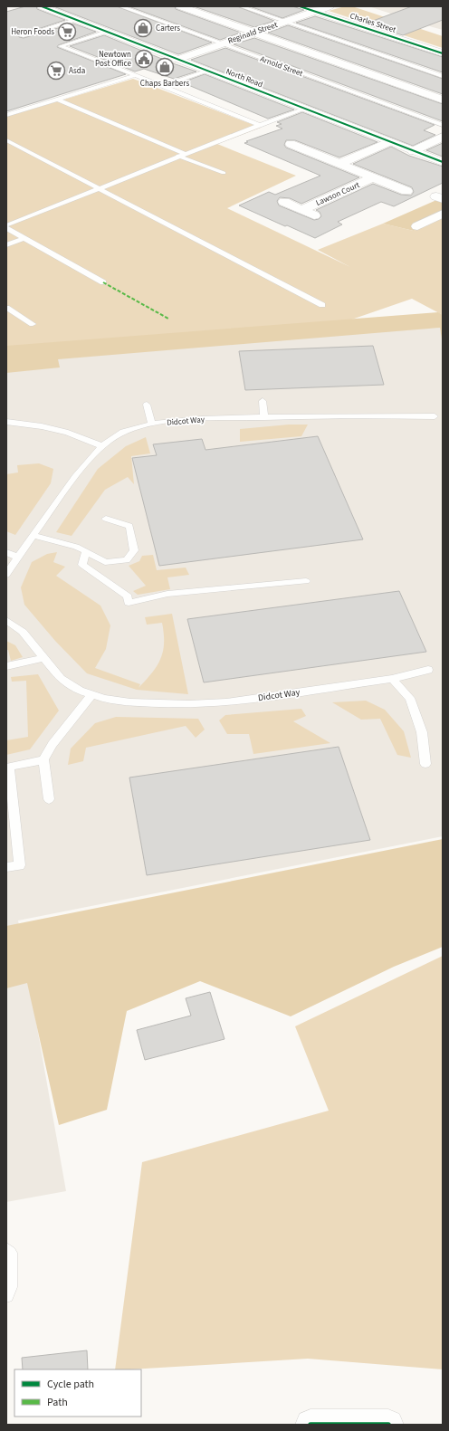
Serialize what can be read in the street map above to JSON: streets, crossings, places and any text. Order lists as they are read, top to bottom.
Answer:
{
  "streets": {
    "street": [
      "Charles Street",
      "Reginald Street",
      "North Road",
      "Lawson Court"
    ],
    "lane": ["Arnold Street", "Didcot Way"]
  },
  "crossings": [
    ["Charles Street", "Reginald Street"],
    ["Reginald Street", "Arnold Street"],
    ["Reginald Street", "North Road"]
  ],
  "places": {
    "shop": ["Carters", "Chaps Barbers"],
    "supermarket": ["Heron Foods", "Asda"],
    "public building": ["Newtown Post Office"]
  },
  "legend": ["Cycle path", "Path"]
}
